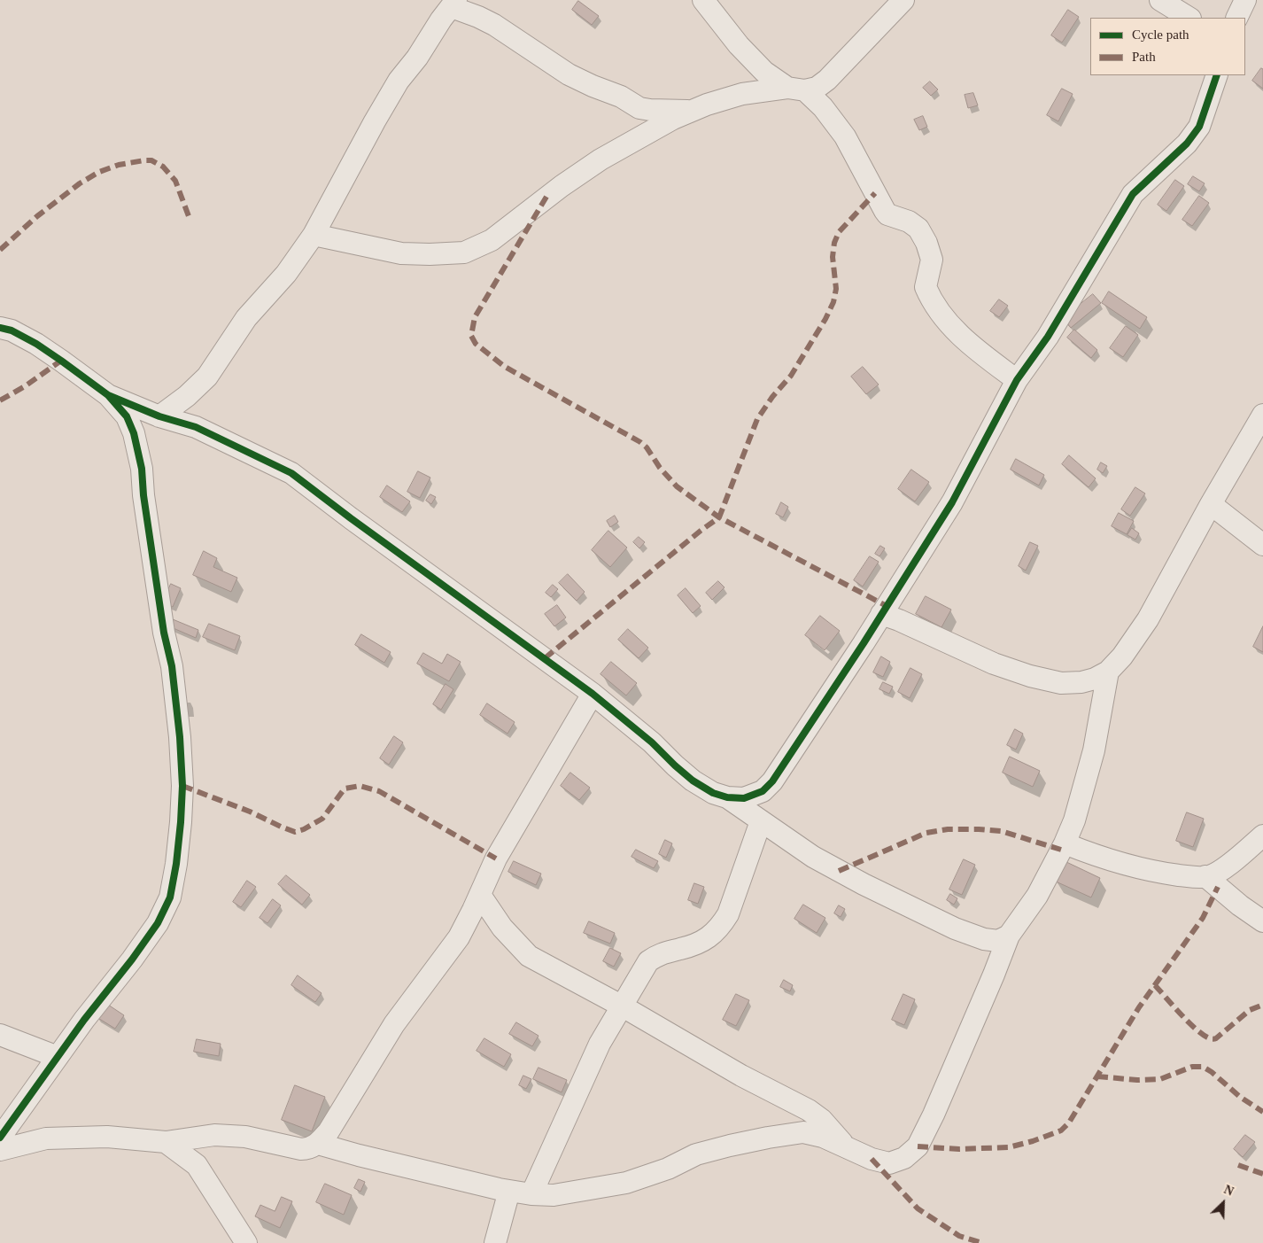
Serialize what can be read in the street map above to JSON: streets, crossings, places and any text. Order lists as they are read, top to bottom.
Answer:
{
  "legend": ["Cycle path", "Path"],
  "north": "top right"
}
